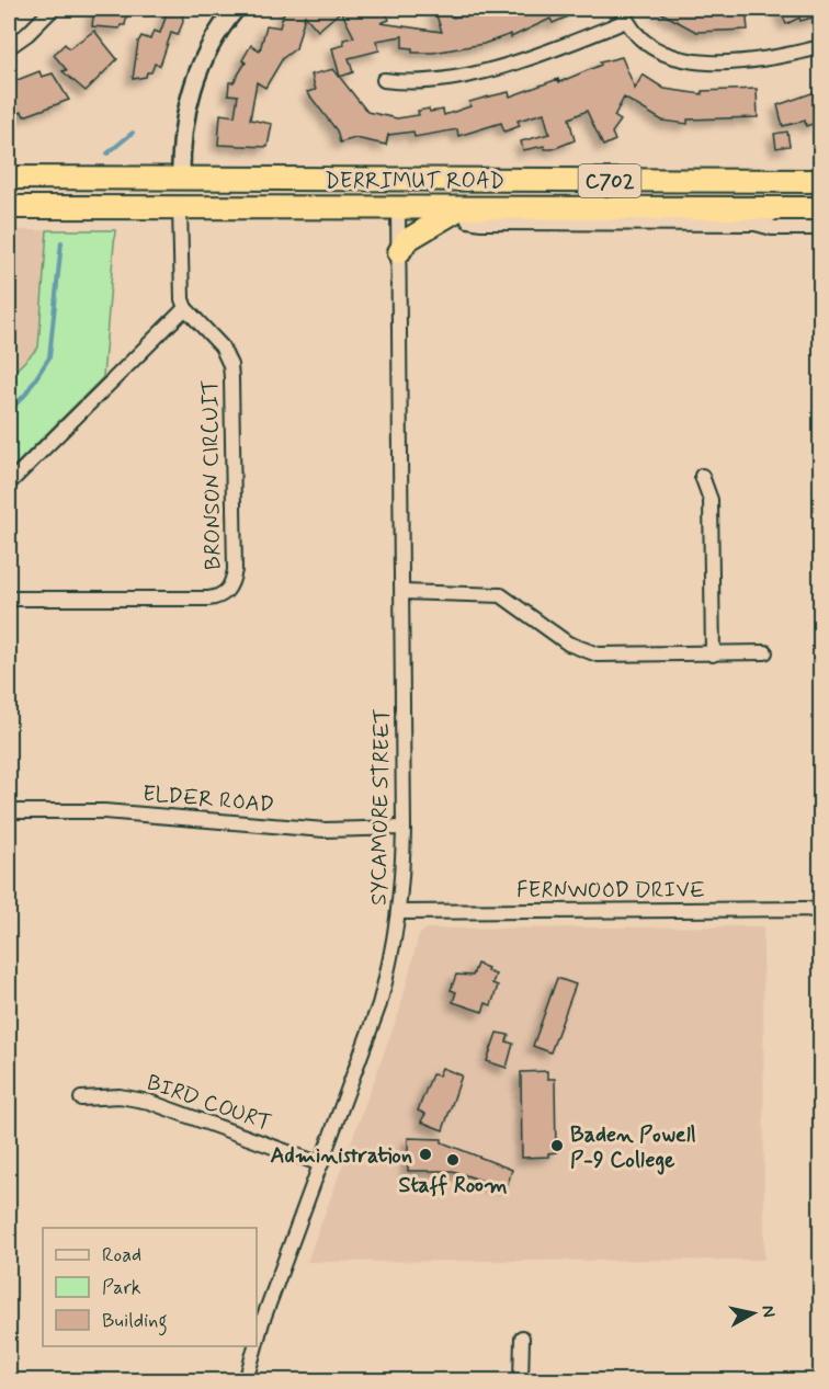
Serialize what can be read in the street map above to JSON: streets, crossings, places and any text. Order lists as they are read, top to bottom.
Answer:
{
  "streets": {
    "highway": ["DERRIMUT ROAD", "C702"],
    "street": [
      "BRONSON CIRCUIT",
      "ELDER ROAD",
      "SYCAMORE STREET",
      "FERNWOOD DRIVE",
      "BIRD COURT"
    ]
  },
  "crossings": [
    ["DERRIMUT ROAD", "SYCAMORE STREET"],
    ["ELDER ROAD", "SYCAMORE STREET"],
    ["SYCAMORE STREET", "FERNWOOD DRIVE"],
    ["SYCAMORE STREET", "BIRD COURT"]
  ],
  "places": ["Baden Powell P-9 College", "Administration", "Staff Room"],
  "legend": ["Road", "Park", "Building"],
  "north": "right"
}
